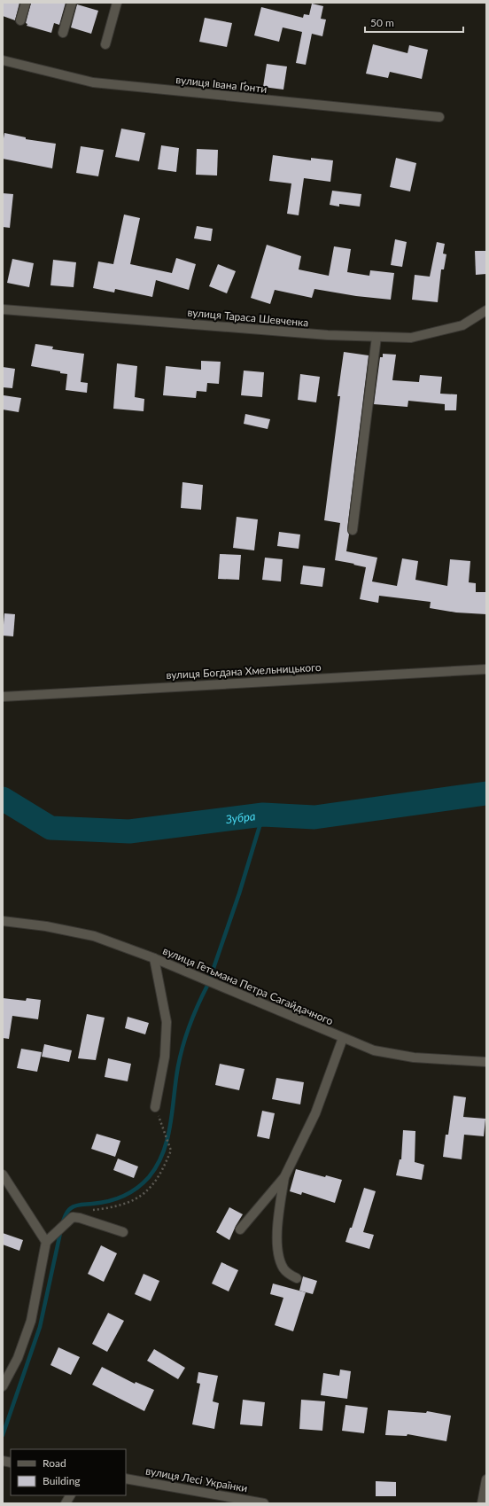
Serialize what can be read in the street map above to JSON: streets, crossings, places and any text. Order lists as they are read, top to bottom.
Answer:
{
  "streets": {
    "street": [
      "вулиця Івана Ґонти",
      "вулиця Тараса Шевченка",
      "вулиця Богдана Хмельницького",
      "вулиця Гетьмана Петра Сагайдачного",
      "вулиця Лесі Українки"
    ]
  },
  "water": ["Зубра"],
  "legend": ["Road", "Building"],
  "scale_bar": "50 m"
}
